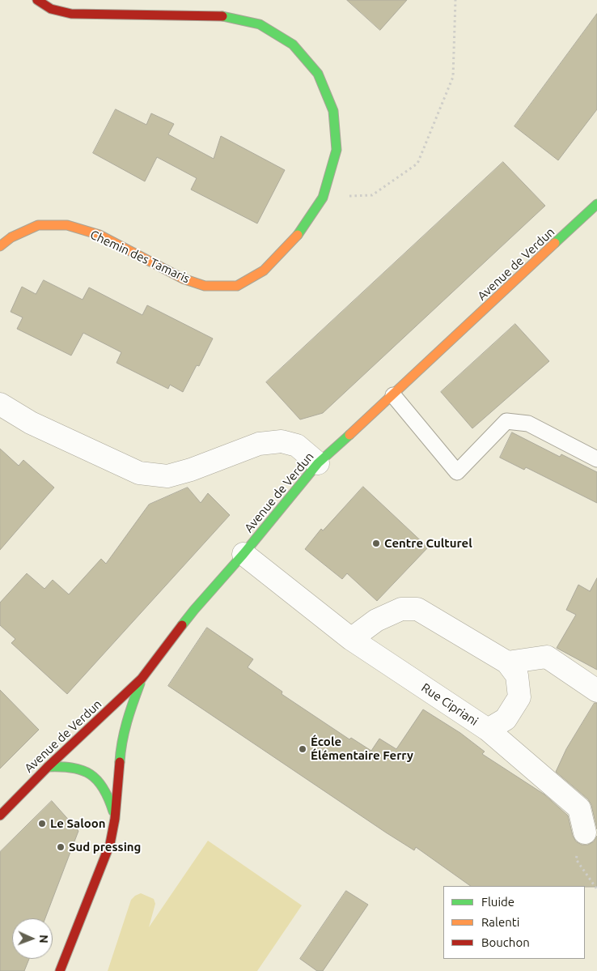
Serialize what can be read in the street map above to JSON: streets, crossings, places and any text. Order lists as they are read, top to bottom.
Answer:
{
  "streets": {
    "main road": ["Chemin des Tamaris", "Avenue de Verdun"],
    "street": ["Rue Cipriani"]
  },
  "crossings": [
    ["Avenue de Verdun", "Rue Cipriani"]
  ],
  "places": [
    "Centre Culturel",
    "École Élémentaire Ferry",
    "Le Saloon",
    "Sud pressing"
  ],
  "legend": ["Fluide", "Ralenti", "Bouchon"],
  "north": "right"
}
